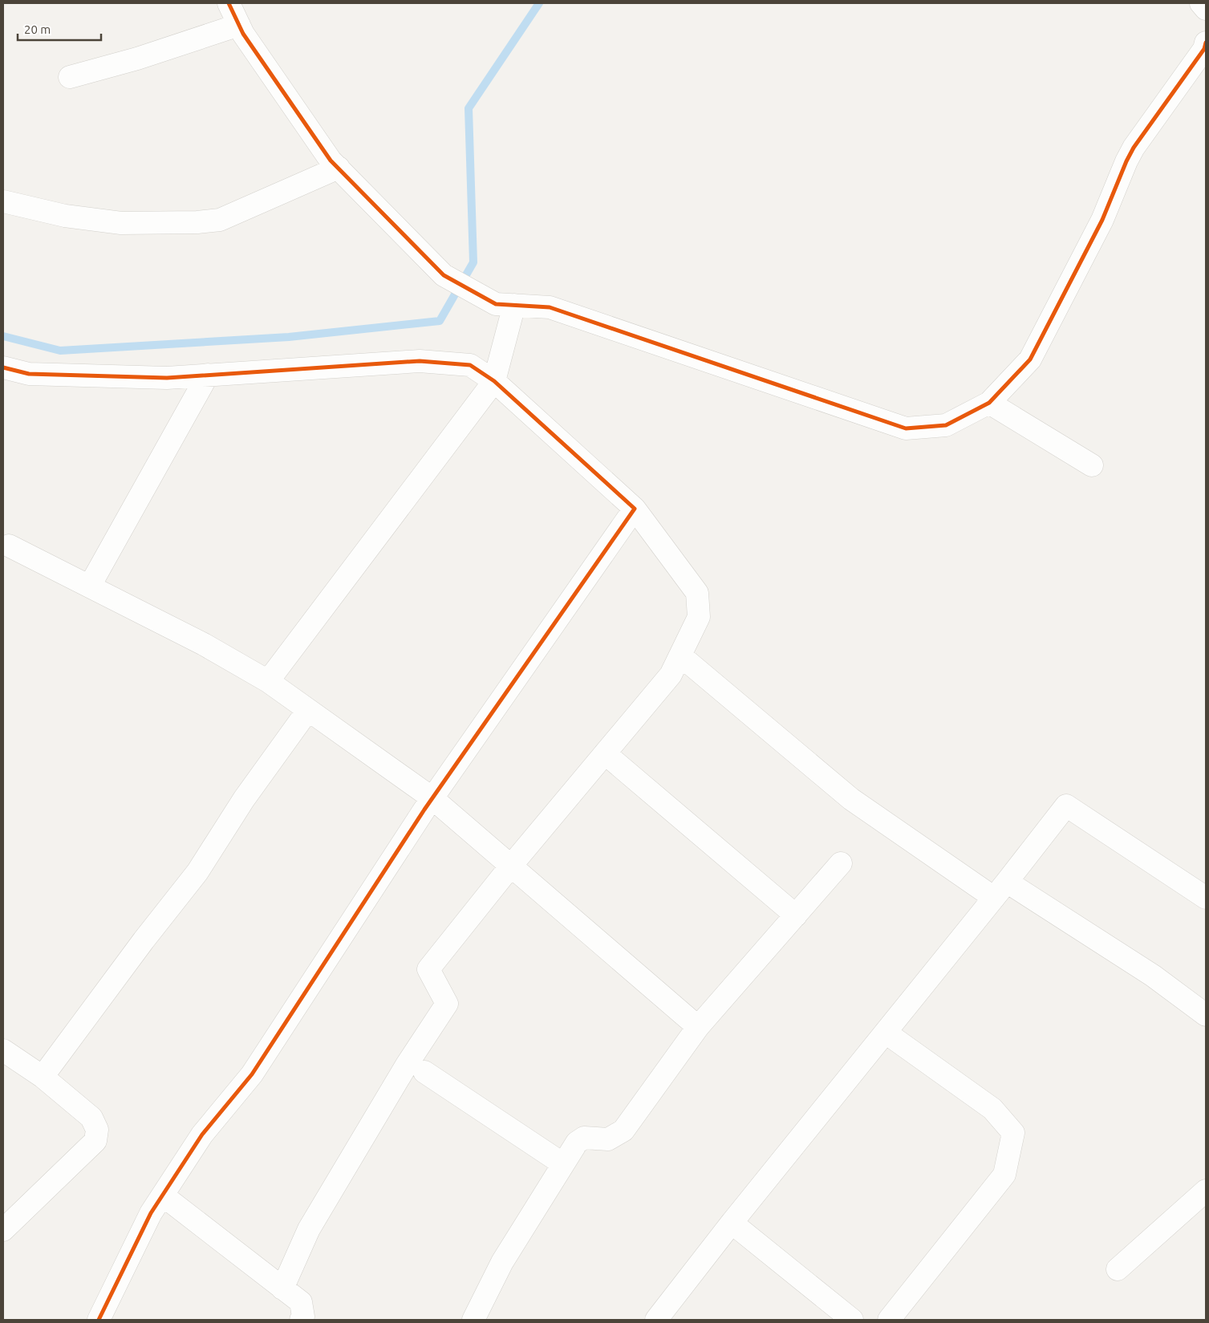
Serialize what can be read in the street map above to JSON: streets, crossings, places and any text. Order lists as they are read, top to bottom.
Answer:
{
  "scale_bar": "20 m"
}
